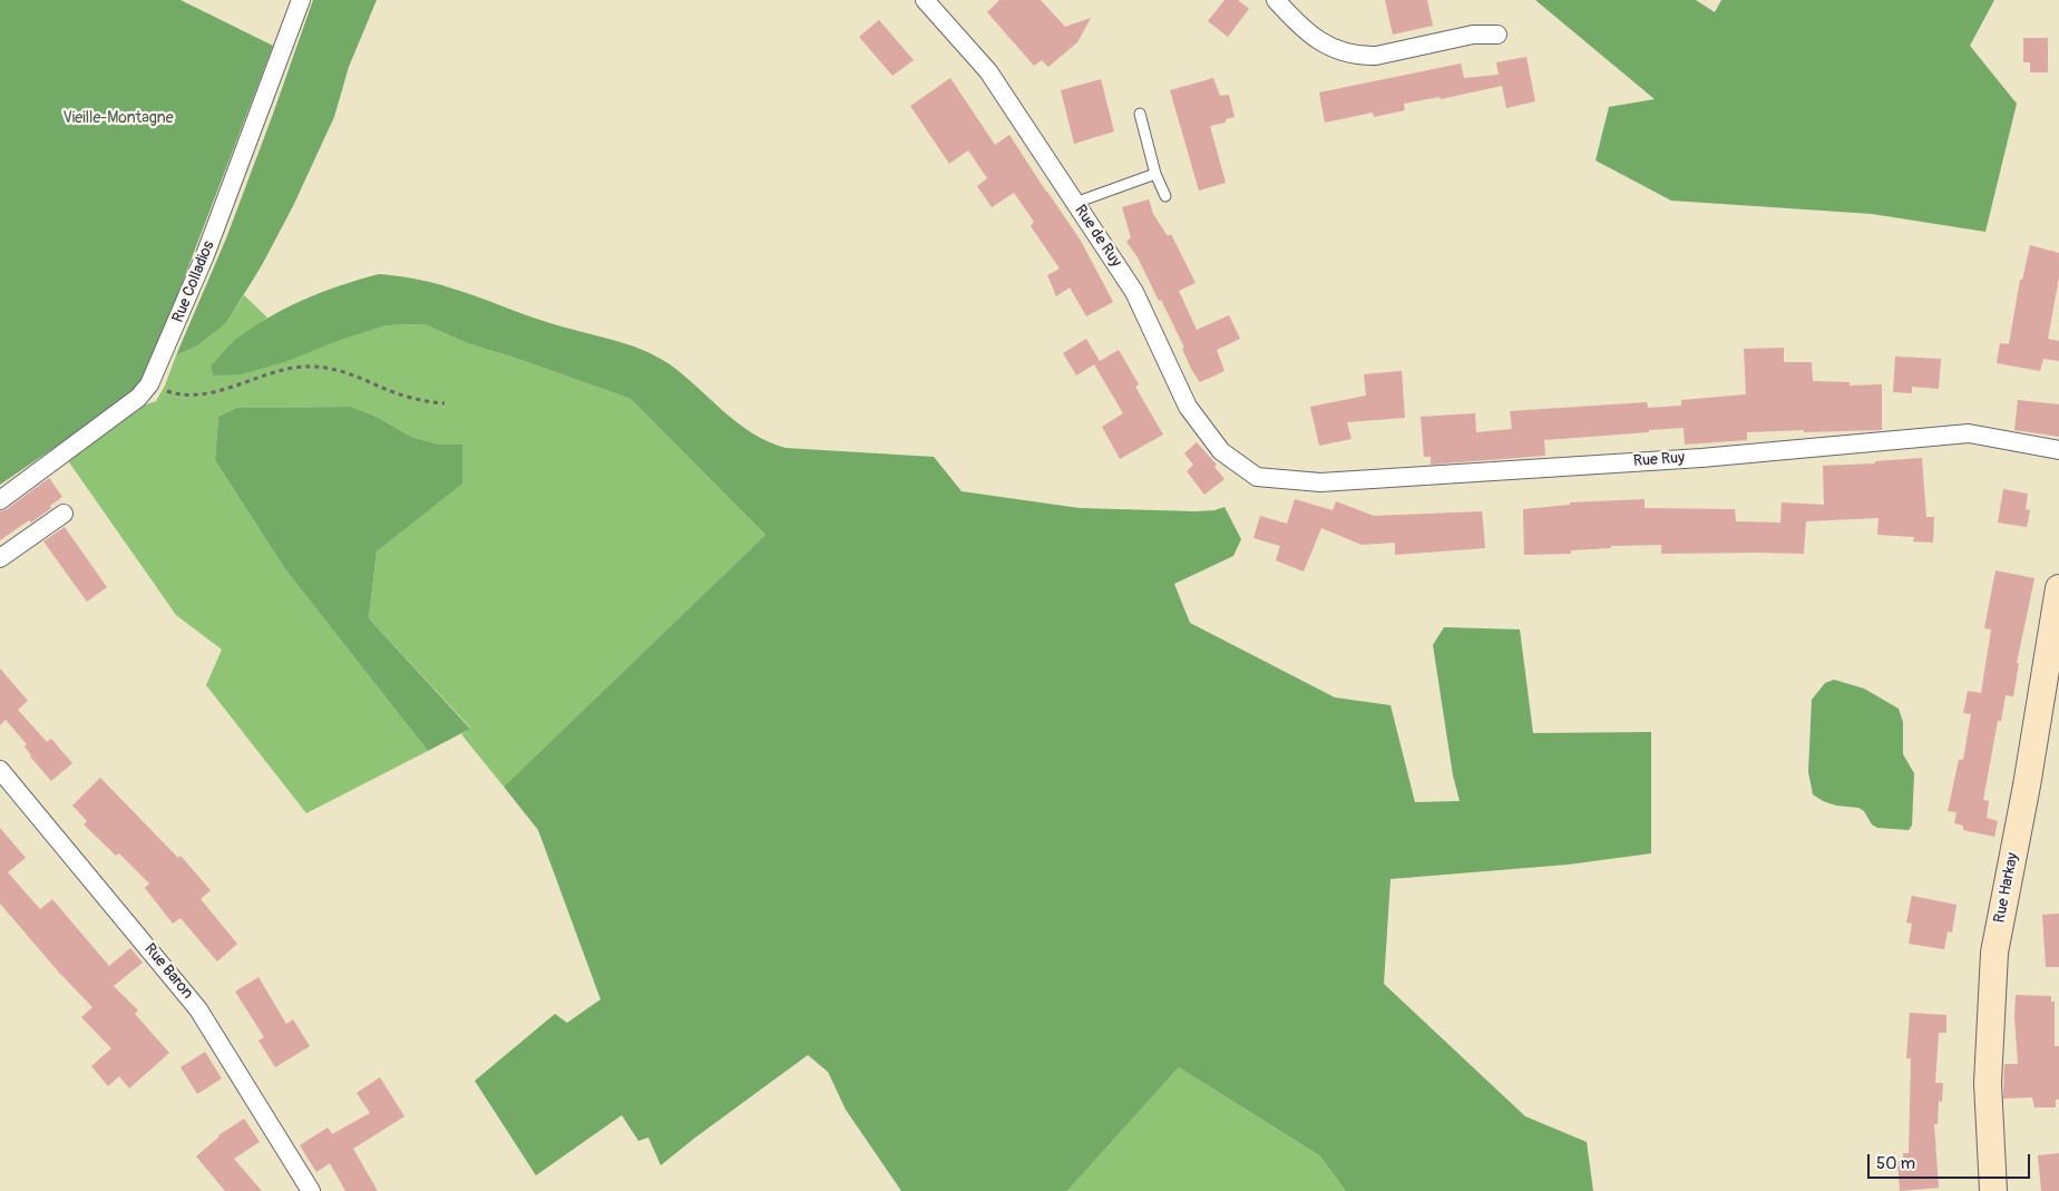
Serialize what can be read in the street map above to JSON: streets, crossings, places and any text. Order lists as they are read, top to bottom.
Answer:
{
  "streets": {
    "street": [
      "Rue de Ruy",
      "Rue Colladios",
      "Rue Ruy",
      "Rue Harkay",
      "Rue Baron"
    ]
  },
  "crossings": [
    ["Rue de Ruy", "Rue Ruy"]
  ],
  "parks": ["Vieille-Montagne"],
  "scale_bar": "50 m"
}
